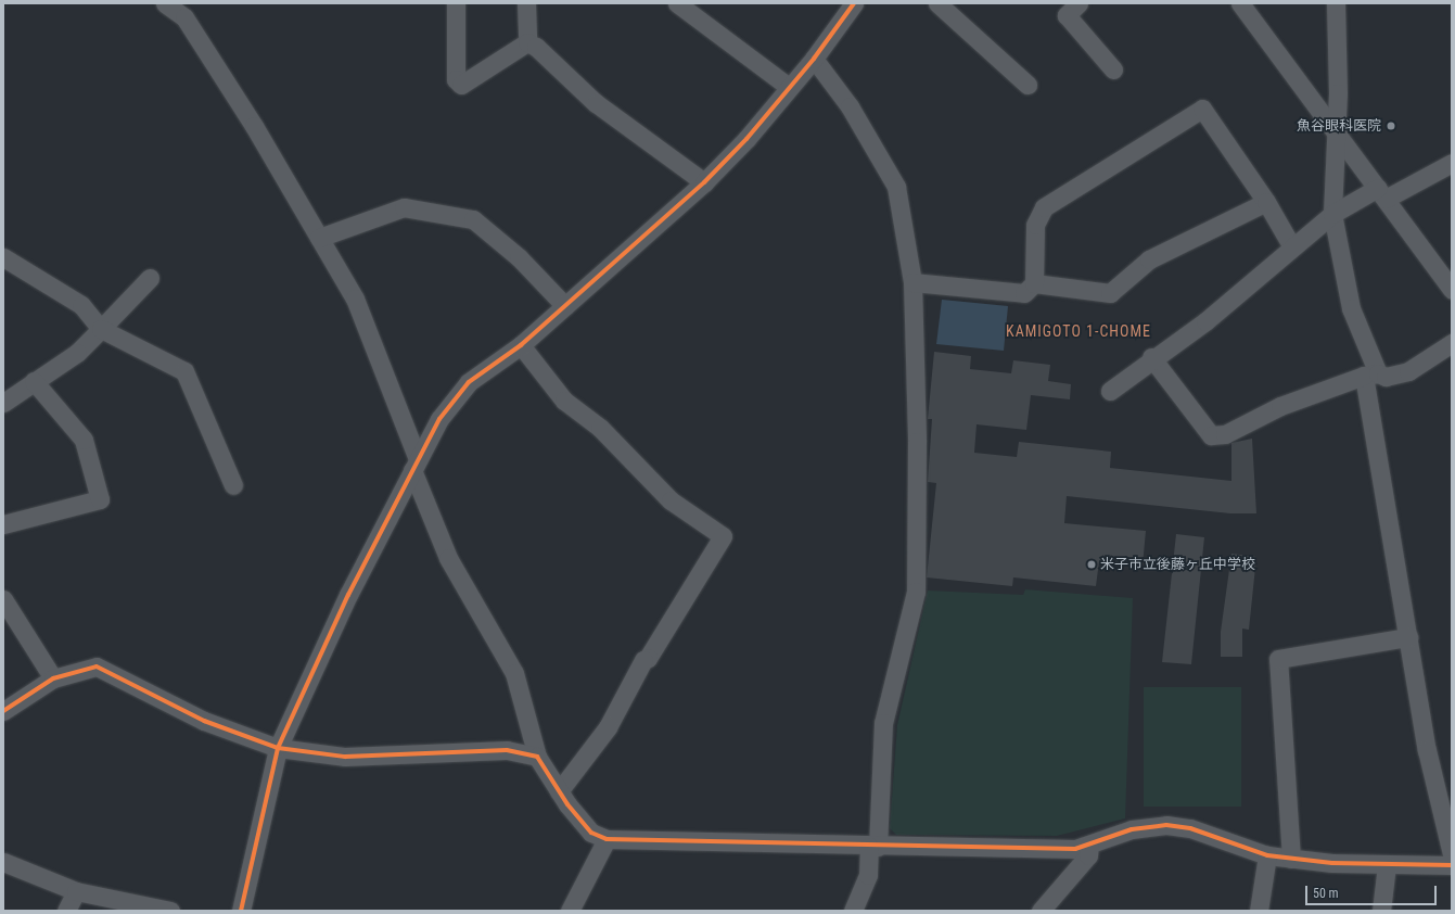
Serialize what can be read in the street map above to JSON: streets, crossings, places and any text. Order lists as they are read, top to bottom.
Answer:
{
  "districts": ["KAMIGOTO 1-CHOME"],
  "places": ["魚谷眼科医院", "米子市立後藤ヶ丘中学校"],
  "scale_bar": "50 m"
}
